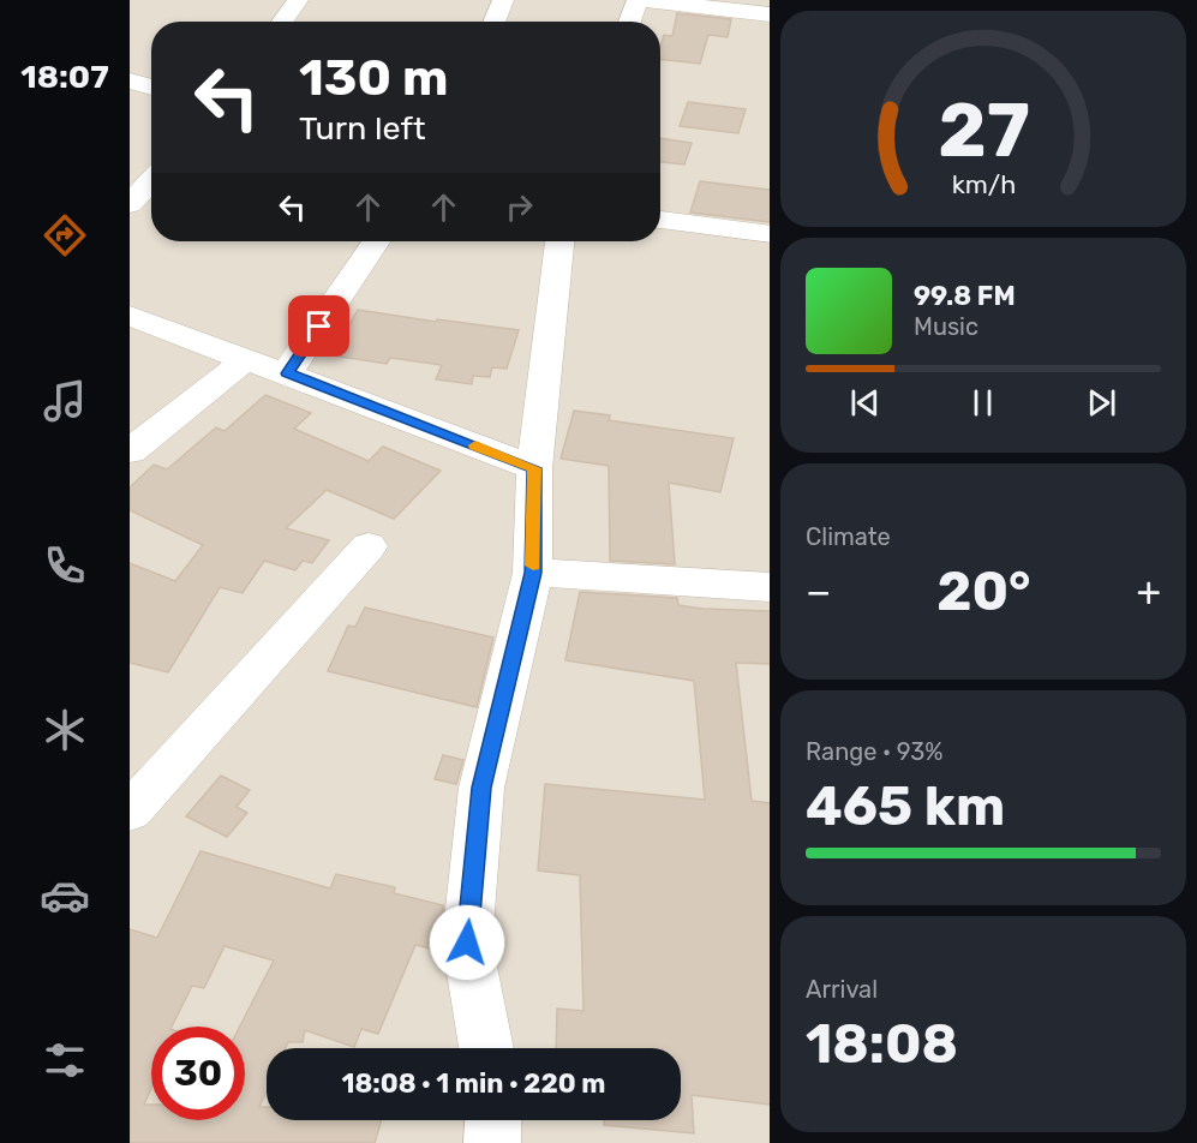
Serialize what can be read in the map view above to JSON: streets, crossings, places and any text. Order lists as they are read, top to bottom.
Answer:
{
  "page": {
    "tabs": "18:07",
    "turn": ["130 m", "Turn left"],
    "song": ["99.8 FM", "Music"],
    "tile": [
      "Climate",
      ["Range · 93%", "465 km"],
      ["Arrival", "18:08"]
    ],
    "heat": ["−", "20°", "+"],
    "limit": "30",
    "trip": "18:08 · 1 min · 220 m",
    "gauge": ["27", "km/h"]
  }
}
